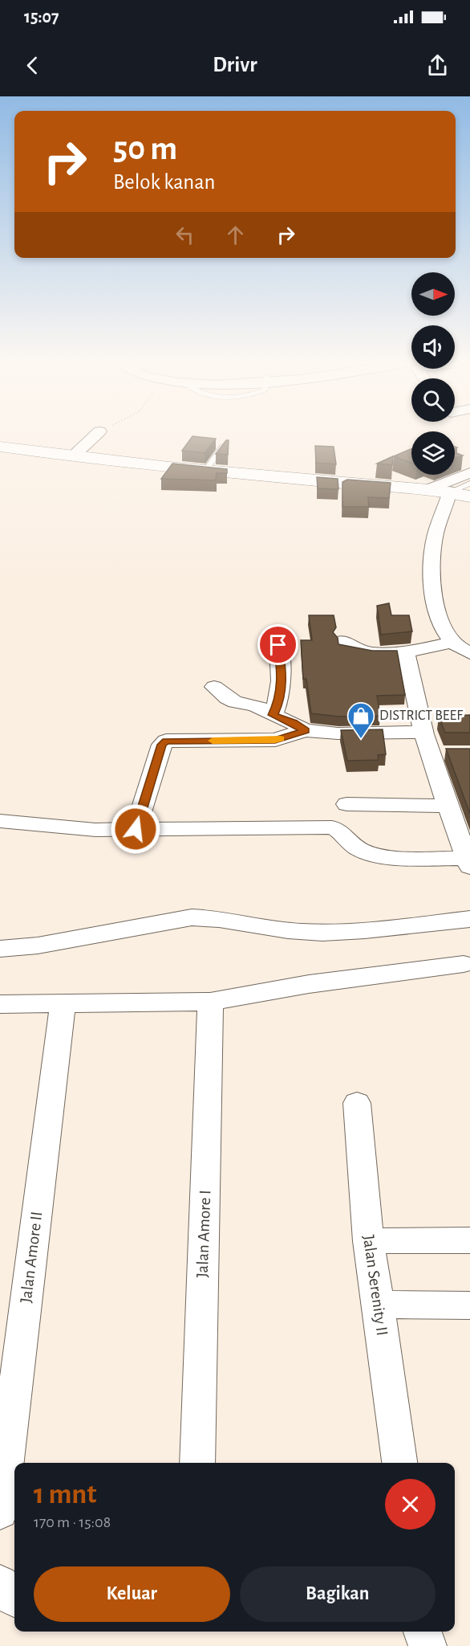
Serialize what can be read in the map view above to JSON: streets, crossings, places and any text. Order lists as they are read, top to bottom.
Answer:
{
  "streets": {
    "street": ["Jalan Amore I", "Jalan Amore II", "Jalan Serenity II"]
  },
  "places": {
    "shop": ["DISTRICT BEEF"]
  },
  "north": "right",
  "page": {
    "status": "15:07",
    "header": "Drivr",
    "turn": ["50 m", "Belok kanan"],
    "heading": ["1 mnt", "170 m · 15:08"],
    "buttons": ["Keluar", "Bagikan"]
  }
}
